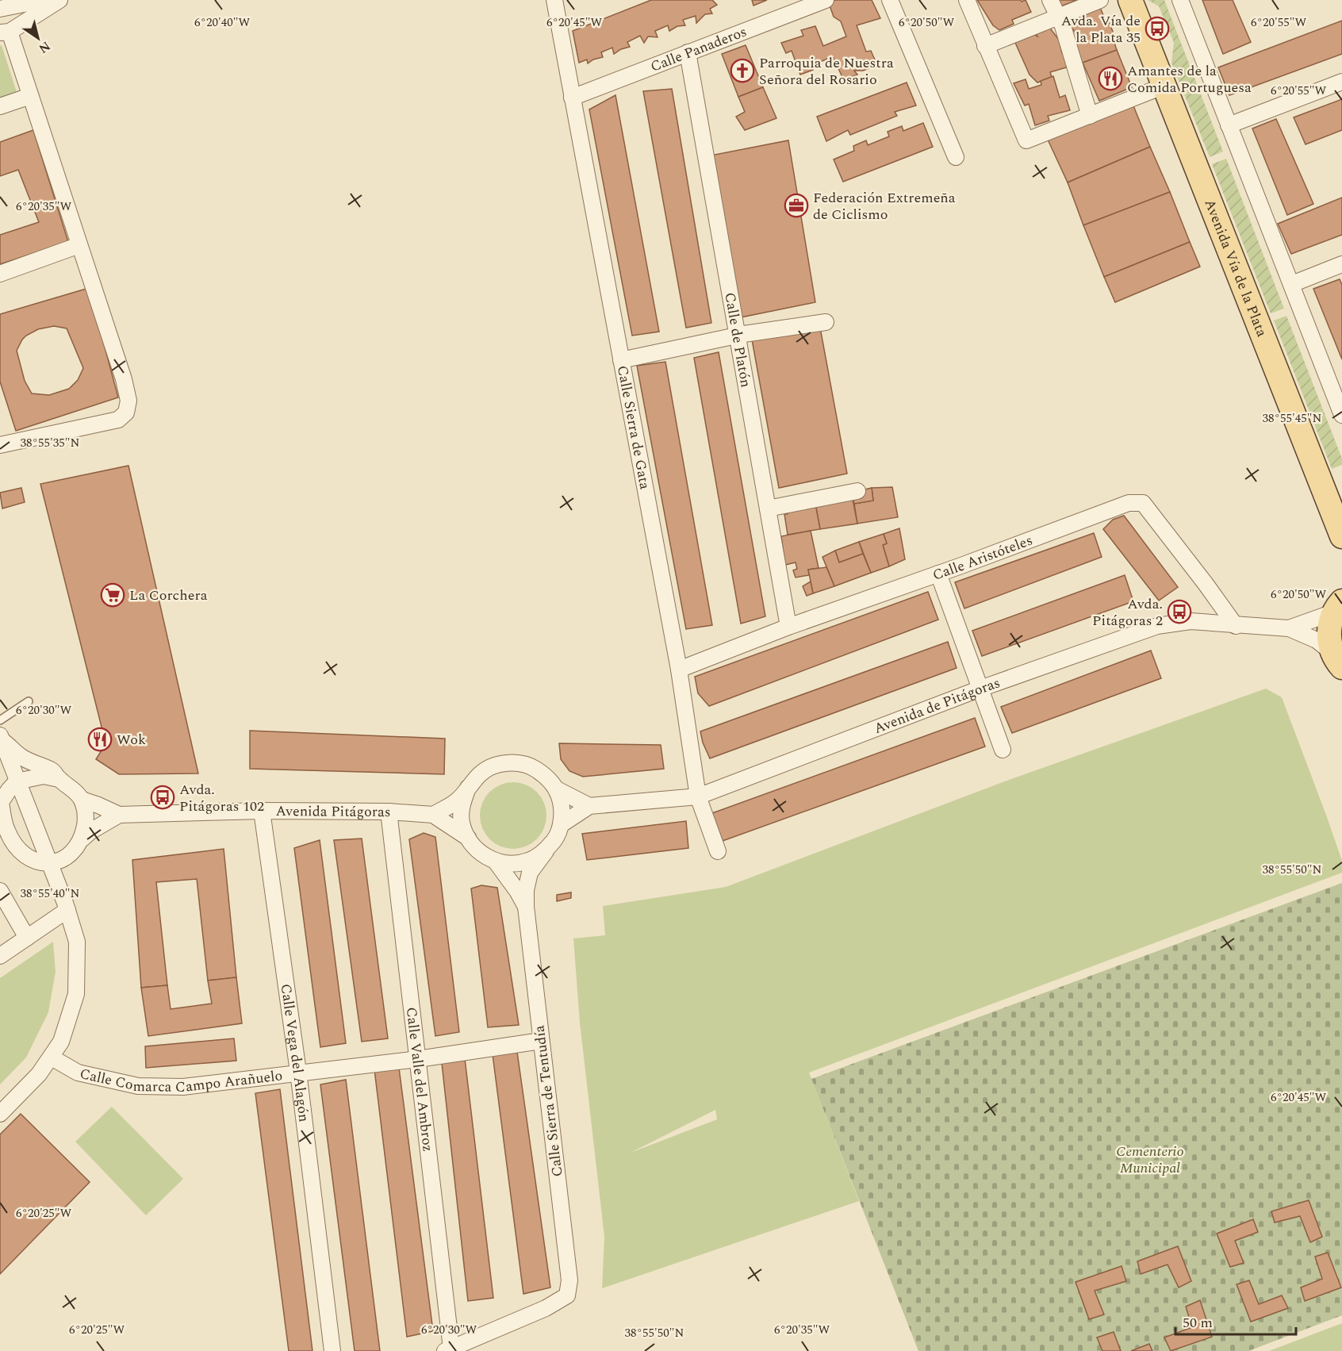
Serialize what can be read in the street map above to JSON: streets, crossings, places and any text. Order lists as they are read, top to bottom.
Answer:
{
  "streets": {
    "main road": ["Avenida Vía de la Plata"],
    "street": [
      "Calle Panaderos",
      "Calle de Platón",
      "Calle Sierra de Gata",
      "Calle Aristóteles",
      "Avenida de Pitágoras",
      "Avenida Pitágoras",
      "Calle Vega del Alagón",
      "Calle Comarca Campo Arañuelo",
      "Calle Valle del Ambroz",
      "Calle Sierra de Tentudía"
    ]
  },
  "crossings": [
    ["Calle Panaderos", "Calle de Platón"],
    ["Calle Panaderos", "Calle Sierra de Gata"],
    ["Calle de Platón", "Calle Aristóteles"],
    ["Calle Sierra de Gata", "Calle Aristóteles"],
    ["Calle Sierra de Gata", "Avenida de Pitágoras"],
    ["Calle Aristóteles", "Avenida de Pitágoras"],
    ["Avenida de Pitágoras", "Avenida Pitágoras"],
    ["Avenida de Pitágoras", "Calle Sierra de Tentudía"],
    ["Avenida Pitágoras", "Calle Vega del Alagón"],
    ["Avenida Pitágoras", "Calle Valle del Ambroz"],
    ["Avenida Pitágoras", "Calle Sierra de Tentudía"],
    ["Calle Vega del Alagón", "Calle Comarca Campo Arañuelo"],
    ["Calle Comarca Campo Arañuelo", "Calle Valle del Ambroz"],
    ["Calle Comarca Campo Arañuelo", "Calle Sierra de Tentudía"],
    ["Calle Valle del Ambroz", "Calle Sierra de Tentudía"]
  ],
  "parks": ["Cementerio Municipal"],
  "places": {
    "bus stop": ["Avda. Vía de la Plata 35", "Avda. Pitágoras 2", "Avda. Pitágoras 102"],
    "church": ["Parroquia de Nuestra Señora del Rosario"],
    "restaurant": ["Amantes de la Comida Portuguesa", "Wok"],
    "office": ["Federación Extremeña de Ciclismo"],
    "supermarket": ["La Corchera"]
  },
  "scale_bar": "50 m",
  "north": "bottom right",
  "coordinates": [
    "6°20'55\"W",
    "6°20'40\"W",
    "6°20'45\"W",
    "6°20'50\"W",
    "6°20'35\"W",
    "38°55'45\"N",
    "38°55'35\"N",
    "6°20'30\"W",
    "38°55'50\"N",
    "38°55'40\"N",
    "6°20'25\"W"
  ]
}
